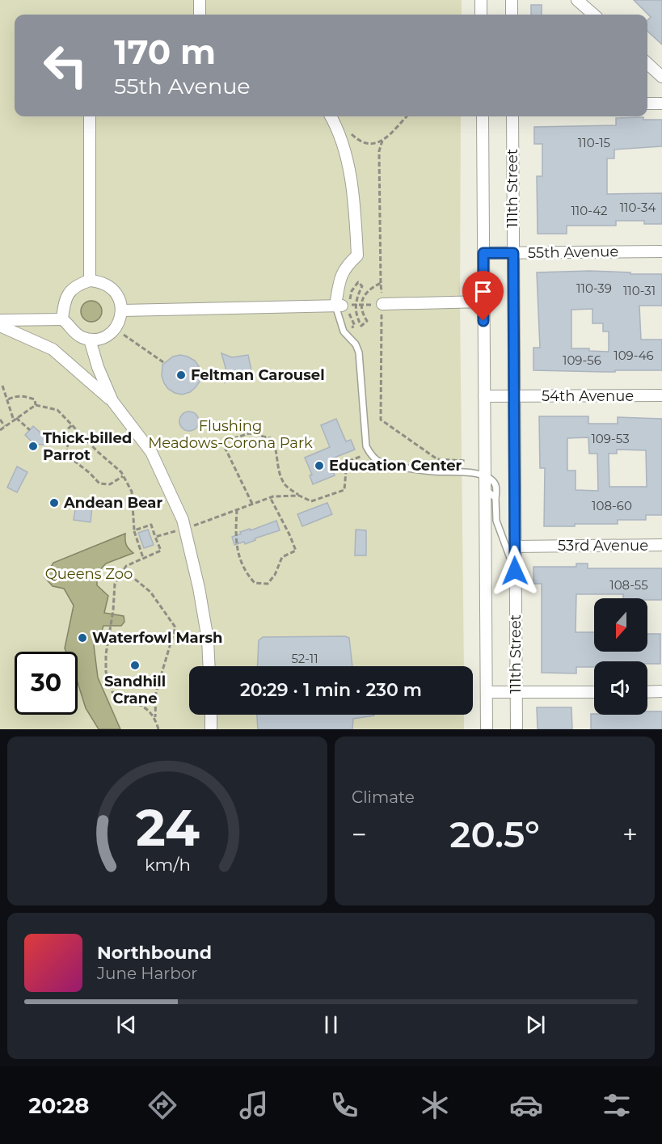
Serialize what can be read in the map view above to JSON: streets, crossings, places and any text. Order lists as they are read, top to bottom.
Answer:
{
  "streets": {
    "street": [
      "111th Street",
      "55th Avenue",
      "54th Avenue",
      "53rd Avenue"
    ]
  },
  "crossings": [
    ["111th Street", "55th Avenue"],
    ["111th Street", "54th Avenue"],
    ["111th Street", "53rd Avenue"]
  ],
  "parks": ["Flushing Meadows-Corona Park", "Queens Zoo"],
  "places": [
    "Feltman Carousel",
    "Thick-billed Parrot",
    "Education Center",
    "Andean Bear",
    "Waterfowl Marsh",
    "Sandhill Crane"
  ],
  "house_numbers": [
    "110-15",
    "110-34",
    "110-42",
    "110-39",
    "110-31",
    "109-46",
    "109-56",
    "109-53",
    "108-60",
    "108-55",
    "52-11"
  ],
  "north": "bottom",
  "page": {
    "turn": ["170 m", "55th Avenue"],
    "limit": "30",
    "trip": "20:29 · 1 min · 230 m",
    "tile": "Climate",
    "heat": ["−", "20.5°", "+"],
    "song": ["Northbound", "June Harbor"],
    "tabs": "20:28",
    "gauge": ["24", "km/h"]
  }
}
